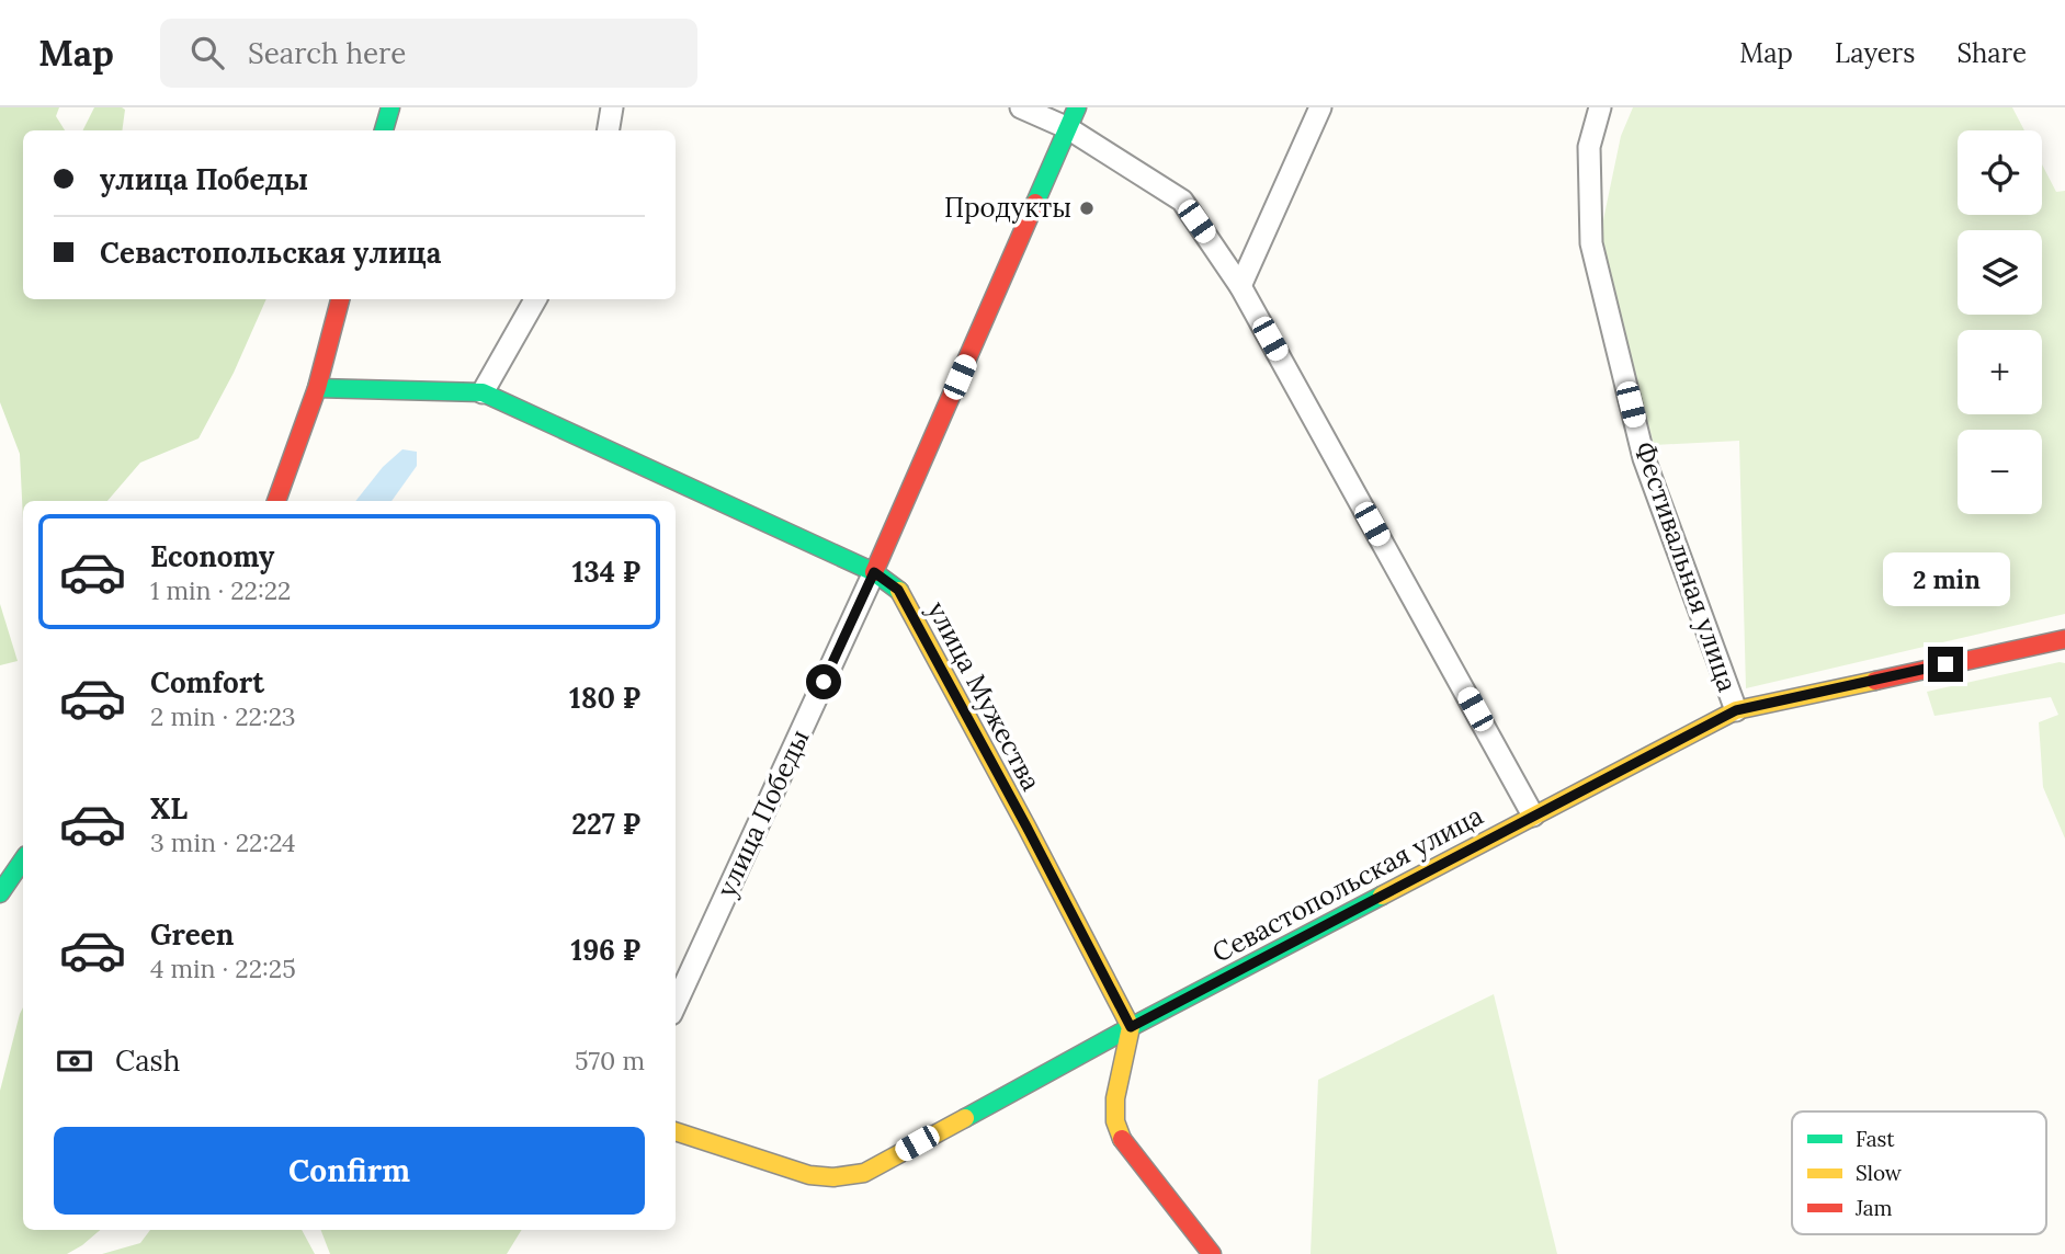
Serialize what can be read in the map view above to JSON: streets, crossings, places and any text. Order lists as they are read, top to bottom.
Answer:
{
  "streets": {
    "street": [
      "Фестивальная улица",
      "улица Мужества",
      "улица Победы",
      "Севастопольская улица"
    ]
  },
  "crossings": [
    ["Фестивальная улица", "Севастопольская улица"],
    ["улица Мужества", "улица Победы"],
    ["улица Мужества", "Севастопольская улица"]
  ],
  "places": ["Продукты"],
  "legend": ["Fast", "Slow", "Jam"],
  "page": {
    "header": "Map",
    "search": "Search here",
    "nav": ["Map", "Layers", "Share"],
    "map_buttons": ["+", "−"],
    "banner": ["улица Победы", "Севастопольская улица"],
    "list": [
      {
        "name": "Economy",
        "note": "1 min · 22:22",
        "value": "134 ₽"
      },
      {
        "name": "Comfort",
        "note": "2 min · 22:23",
        "value": "180 ₽"
      },
      {
        "name": "XL",
        "note": "3 min · 22:24",
        "value": "227 ₽"
      },
      {
        "name": "Green",
        "note": "4 min · 22:25",
        "value": "196 ₽"
      }
    ],
    "bubble": "2 min",
    "pay": ["Cash", "570 m"],
    "buttons": "Confirm"
  }
}
